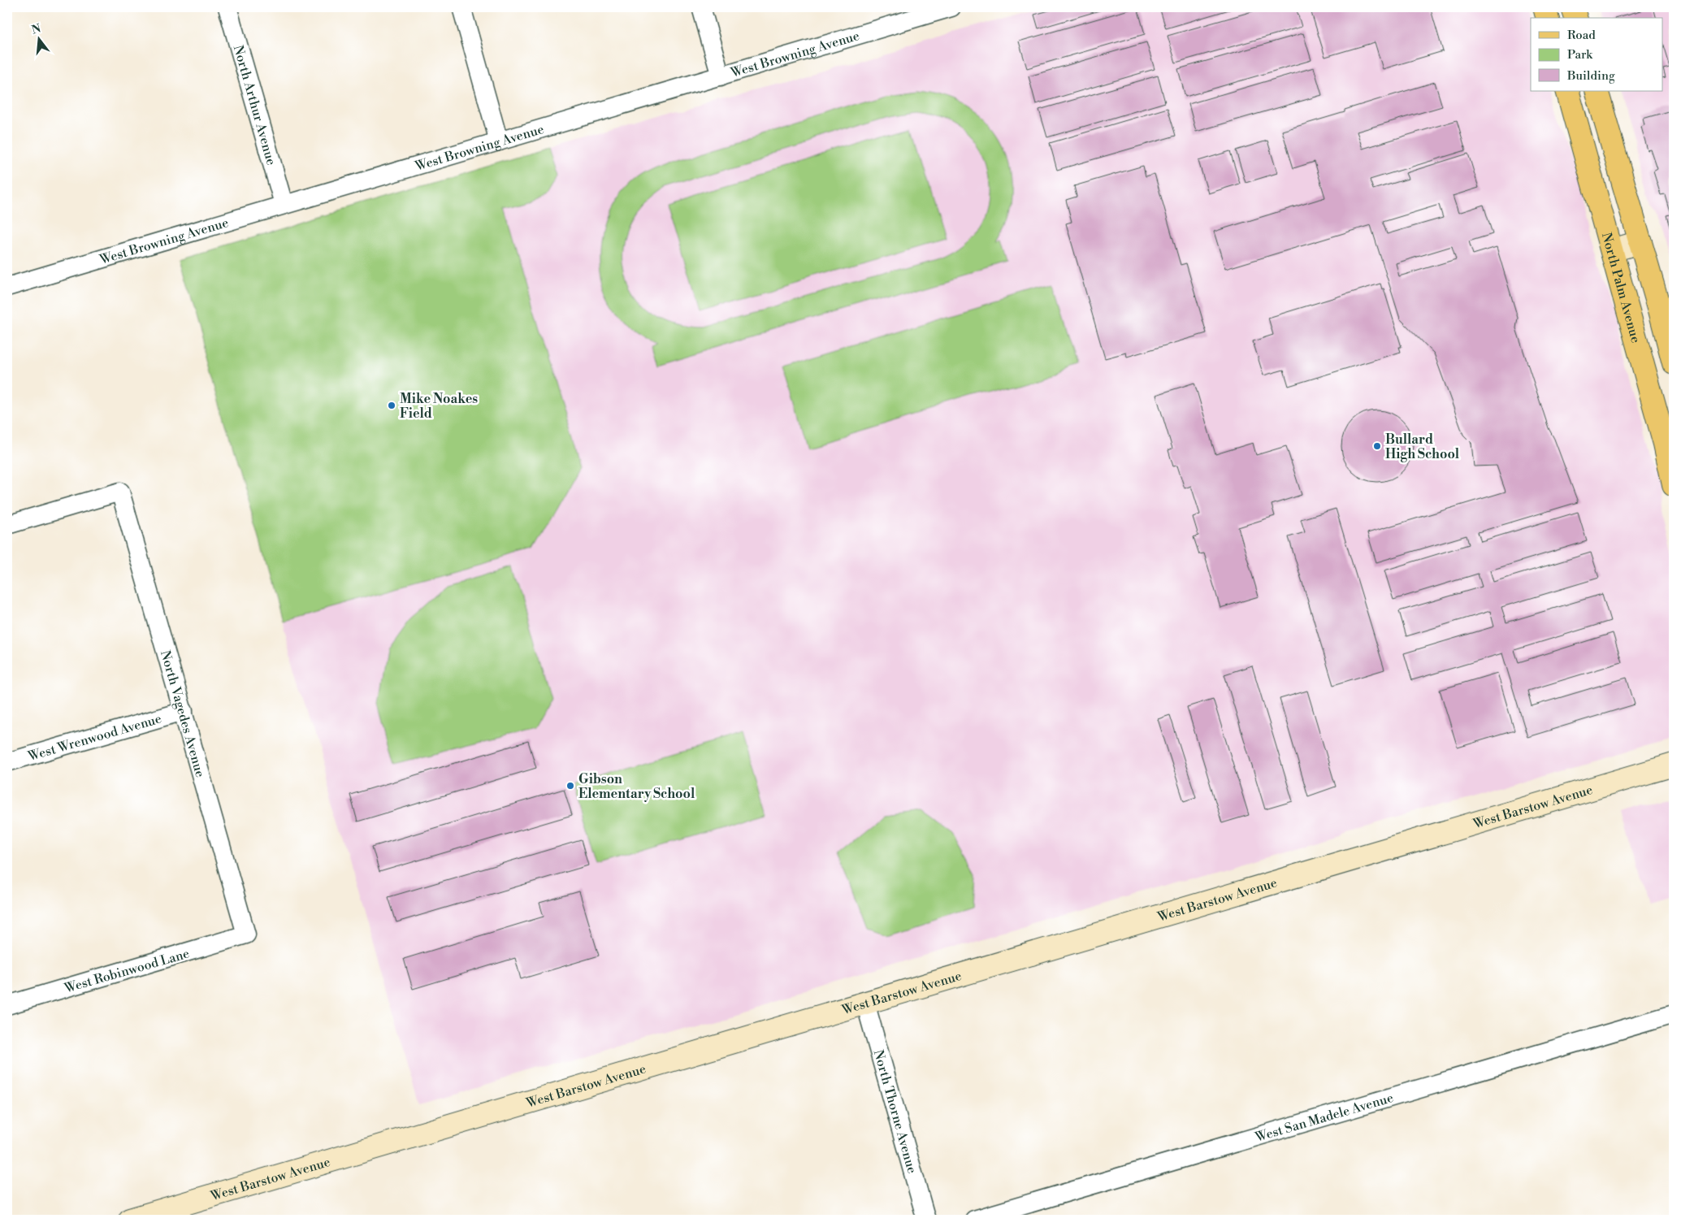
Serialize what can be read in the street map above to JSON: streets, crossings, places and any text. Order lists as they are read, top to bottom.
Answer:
{
  "streets": {
    "main road": ["North Palm Avenue"],
    "street": [
      "West Browning Avenue",
      "North Arthur Avenue",
      "North Vagedes Avenue",
      "West Wrenwood Avenue",
      "West Barstow Avenue",
      "West Robinwood Lane",
      "North Thorne Avenue",
      "West San Madele Avenue"
    ]
  },
  "crossings": [
    ["West Browning Avenue", "North Arthur Avenue"],
    ["North Vagedes Avenue", "West Wrenwood Avenue"],
    ["North Vagedes Avenue", "West Robinwood Lane"],
    ["West Barstow Avenue", "North Thorne Avenue"]
  ],
  "places": ["Mike Noakes Field", "Bullard High School", "Gibson Elementary School"],
  "legend": ["Road", "Park", "Building"],
  "north": "top"
}
